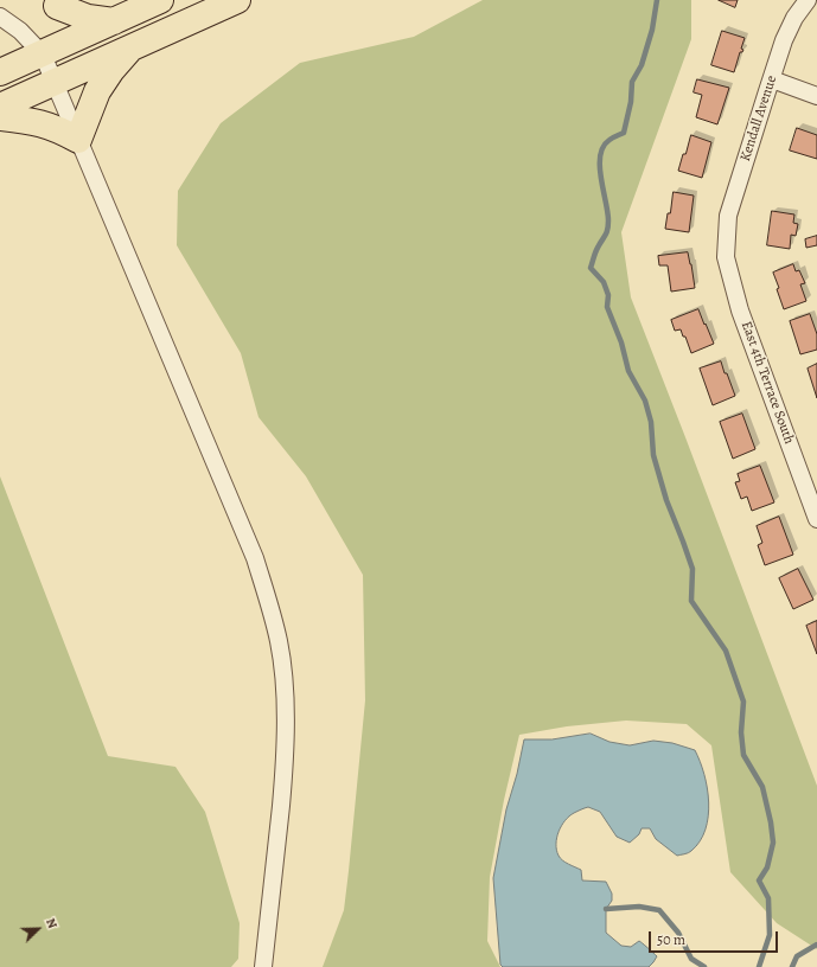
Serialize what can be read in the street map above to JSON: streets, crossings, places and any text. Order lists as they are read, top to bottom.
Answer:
{
  "streets": {
    "street": ["Kendall Avenue", "East 4th Terrace South"]
  },
  "crossings": [
    ["Kendall Avenue", "East 4th Terrace South"]
  ],
  "scale_bar": "50 m",
  "north": "top right"
}
